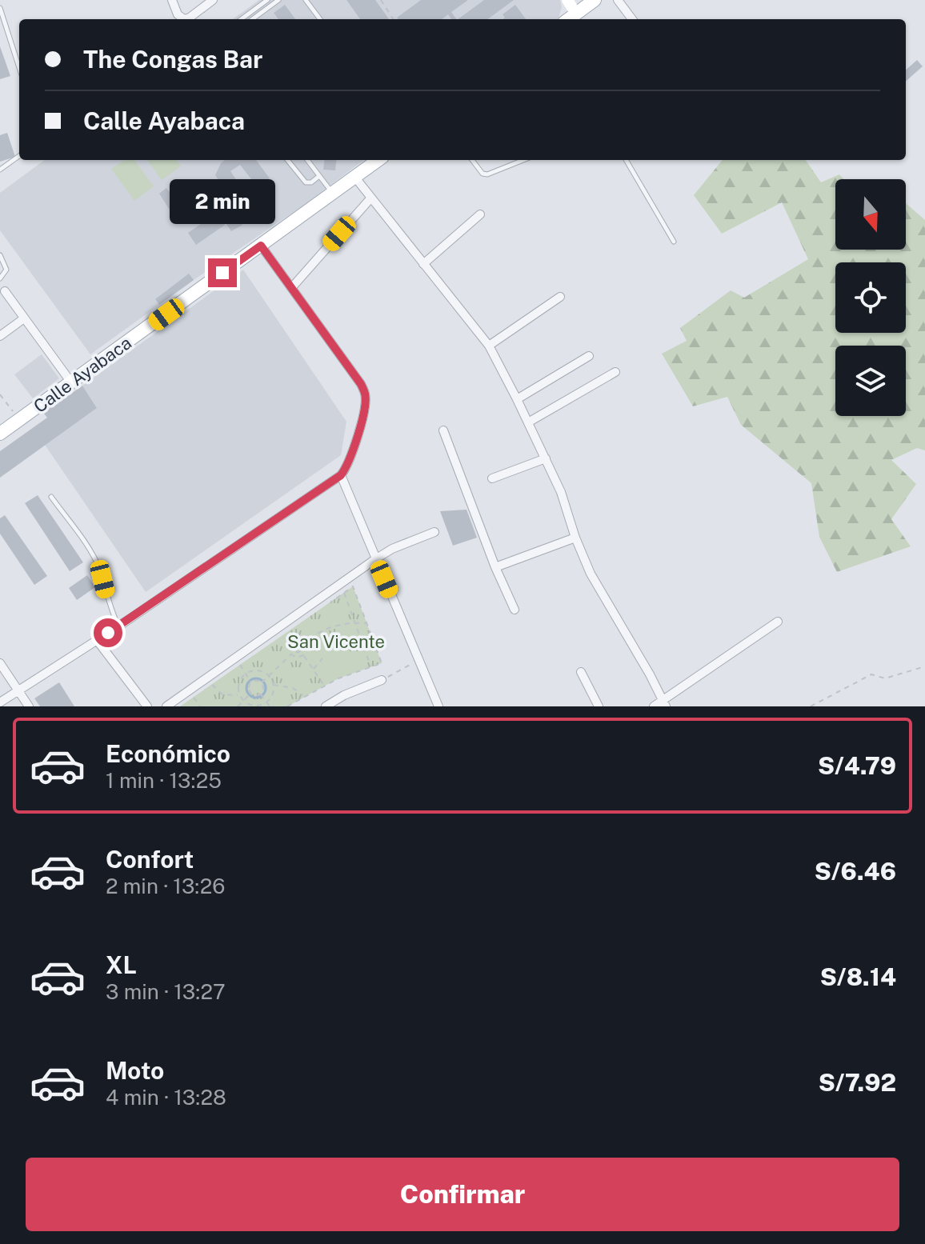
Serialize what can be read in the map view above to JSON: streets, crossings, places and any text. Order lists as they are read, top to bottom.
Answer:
{
  "streets": {
    "main road": ["Calle Ayabaca"]
  },
  "parks": ["San Vicente"],
  "north": "bottom",
  "page": {
    "banner": ["The Congas Bar", "Calle Ayabaca"],
    "bubble": "2 min",
    "list": [
      {
        "name": "Económico",
        "note": "1 min · 13:25",
        "value": "S/4.79"
      },
      {
        "name": "Confort",
        "note": "2 min · 13:26",
        "value": "S/6.46"
      },
      {
        "name": "XL",
        "note": "3 min · 13:27",
        "value": "S/8.14"
      },
      {
        "name": "Moto",
        "note": "4 min · 13:28",
        "value": "S/7.92"
      }
    ],
    "buttons": "Confirmar"
  }
}
